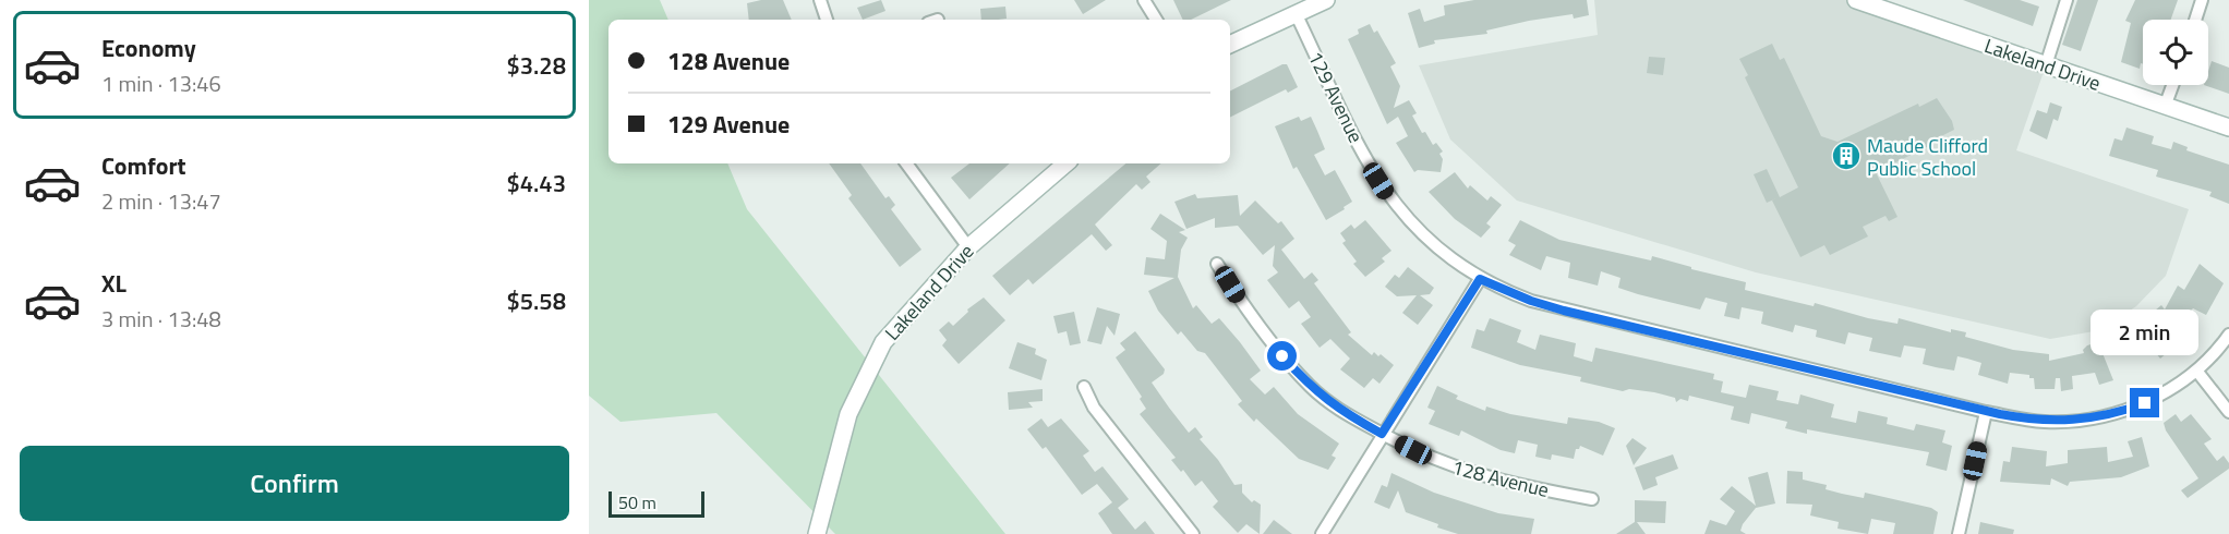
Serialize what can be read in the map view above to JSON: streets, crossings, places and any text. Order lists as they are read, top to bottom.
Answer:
{
  "streets": {
    "street": ["Lakeland Drive", "129 Avenue", "128 Avenue"]
  },
  "places": {
    "building": ["Maude Clifford Public School"]
  },
  "scale_bar": "50 m",
  "page": {
    "list": [
      {
        "name": "Economy",
        "note": "1 min · 13:46",
        "value": "$3.28"
      },
      {
        "name": "Comfort",
        "note": "2 min · 13:47",
        "value": "$4.43"
      },
      {
        "name": "XL",
        "note": "3 min · 13:48",
        "value": "$5.58"
      }
    ],
    "banner": ["128 Avenue", "129 Avenue"],
    "bubble": "2 min",
    "buttons": "Confirm",
    "scale": "50 m"
  }
}
